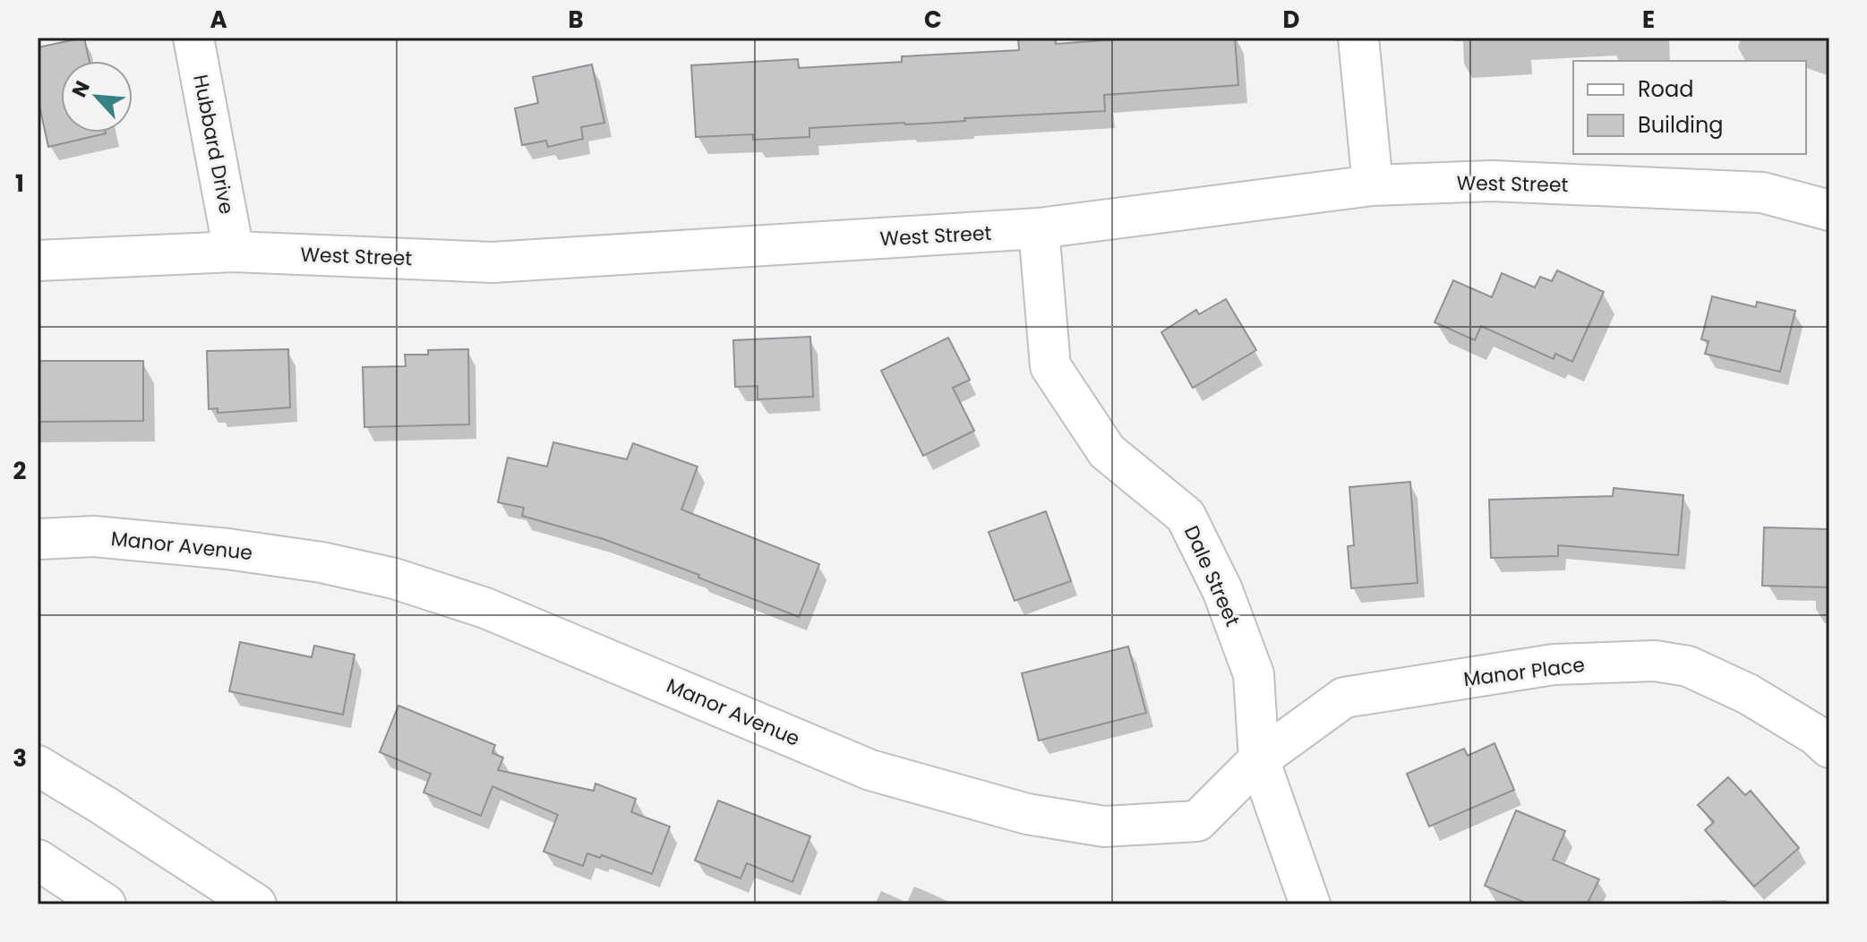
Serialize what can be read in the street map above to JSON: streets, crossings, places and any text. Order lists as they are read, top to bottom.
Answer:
{
  "streets": {
    "street": [
      "Hubbard Drive",
      "West Street",
      "Manor Avenue",
      "Dale Street",
      "Manor Place"
    ]
  },
  "crossings": [
    ["Hubbard Drive", "West Street"],
    ["West Street", "Dale Street"],
    ["Manor Avenue", "Dale Street"],
    ["Manor Avenue", "Manor Place"],
    ["Dale Street", "Manor Place"]
  ],
  "legend": ["Road", "Building"],
  "north": "top left",
  "grid": {
    "columns": [
      "A",
      "B",
      "C",
      "D",
      "E"
    ],
    "rows": ["1", "2", "3"]
  }
}
